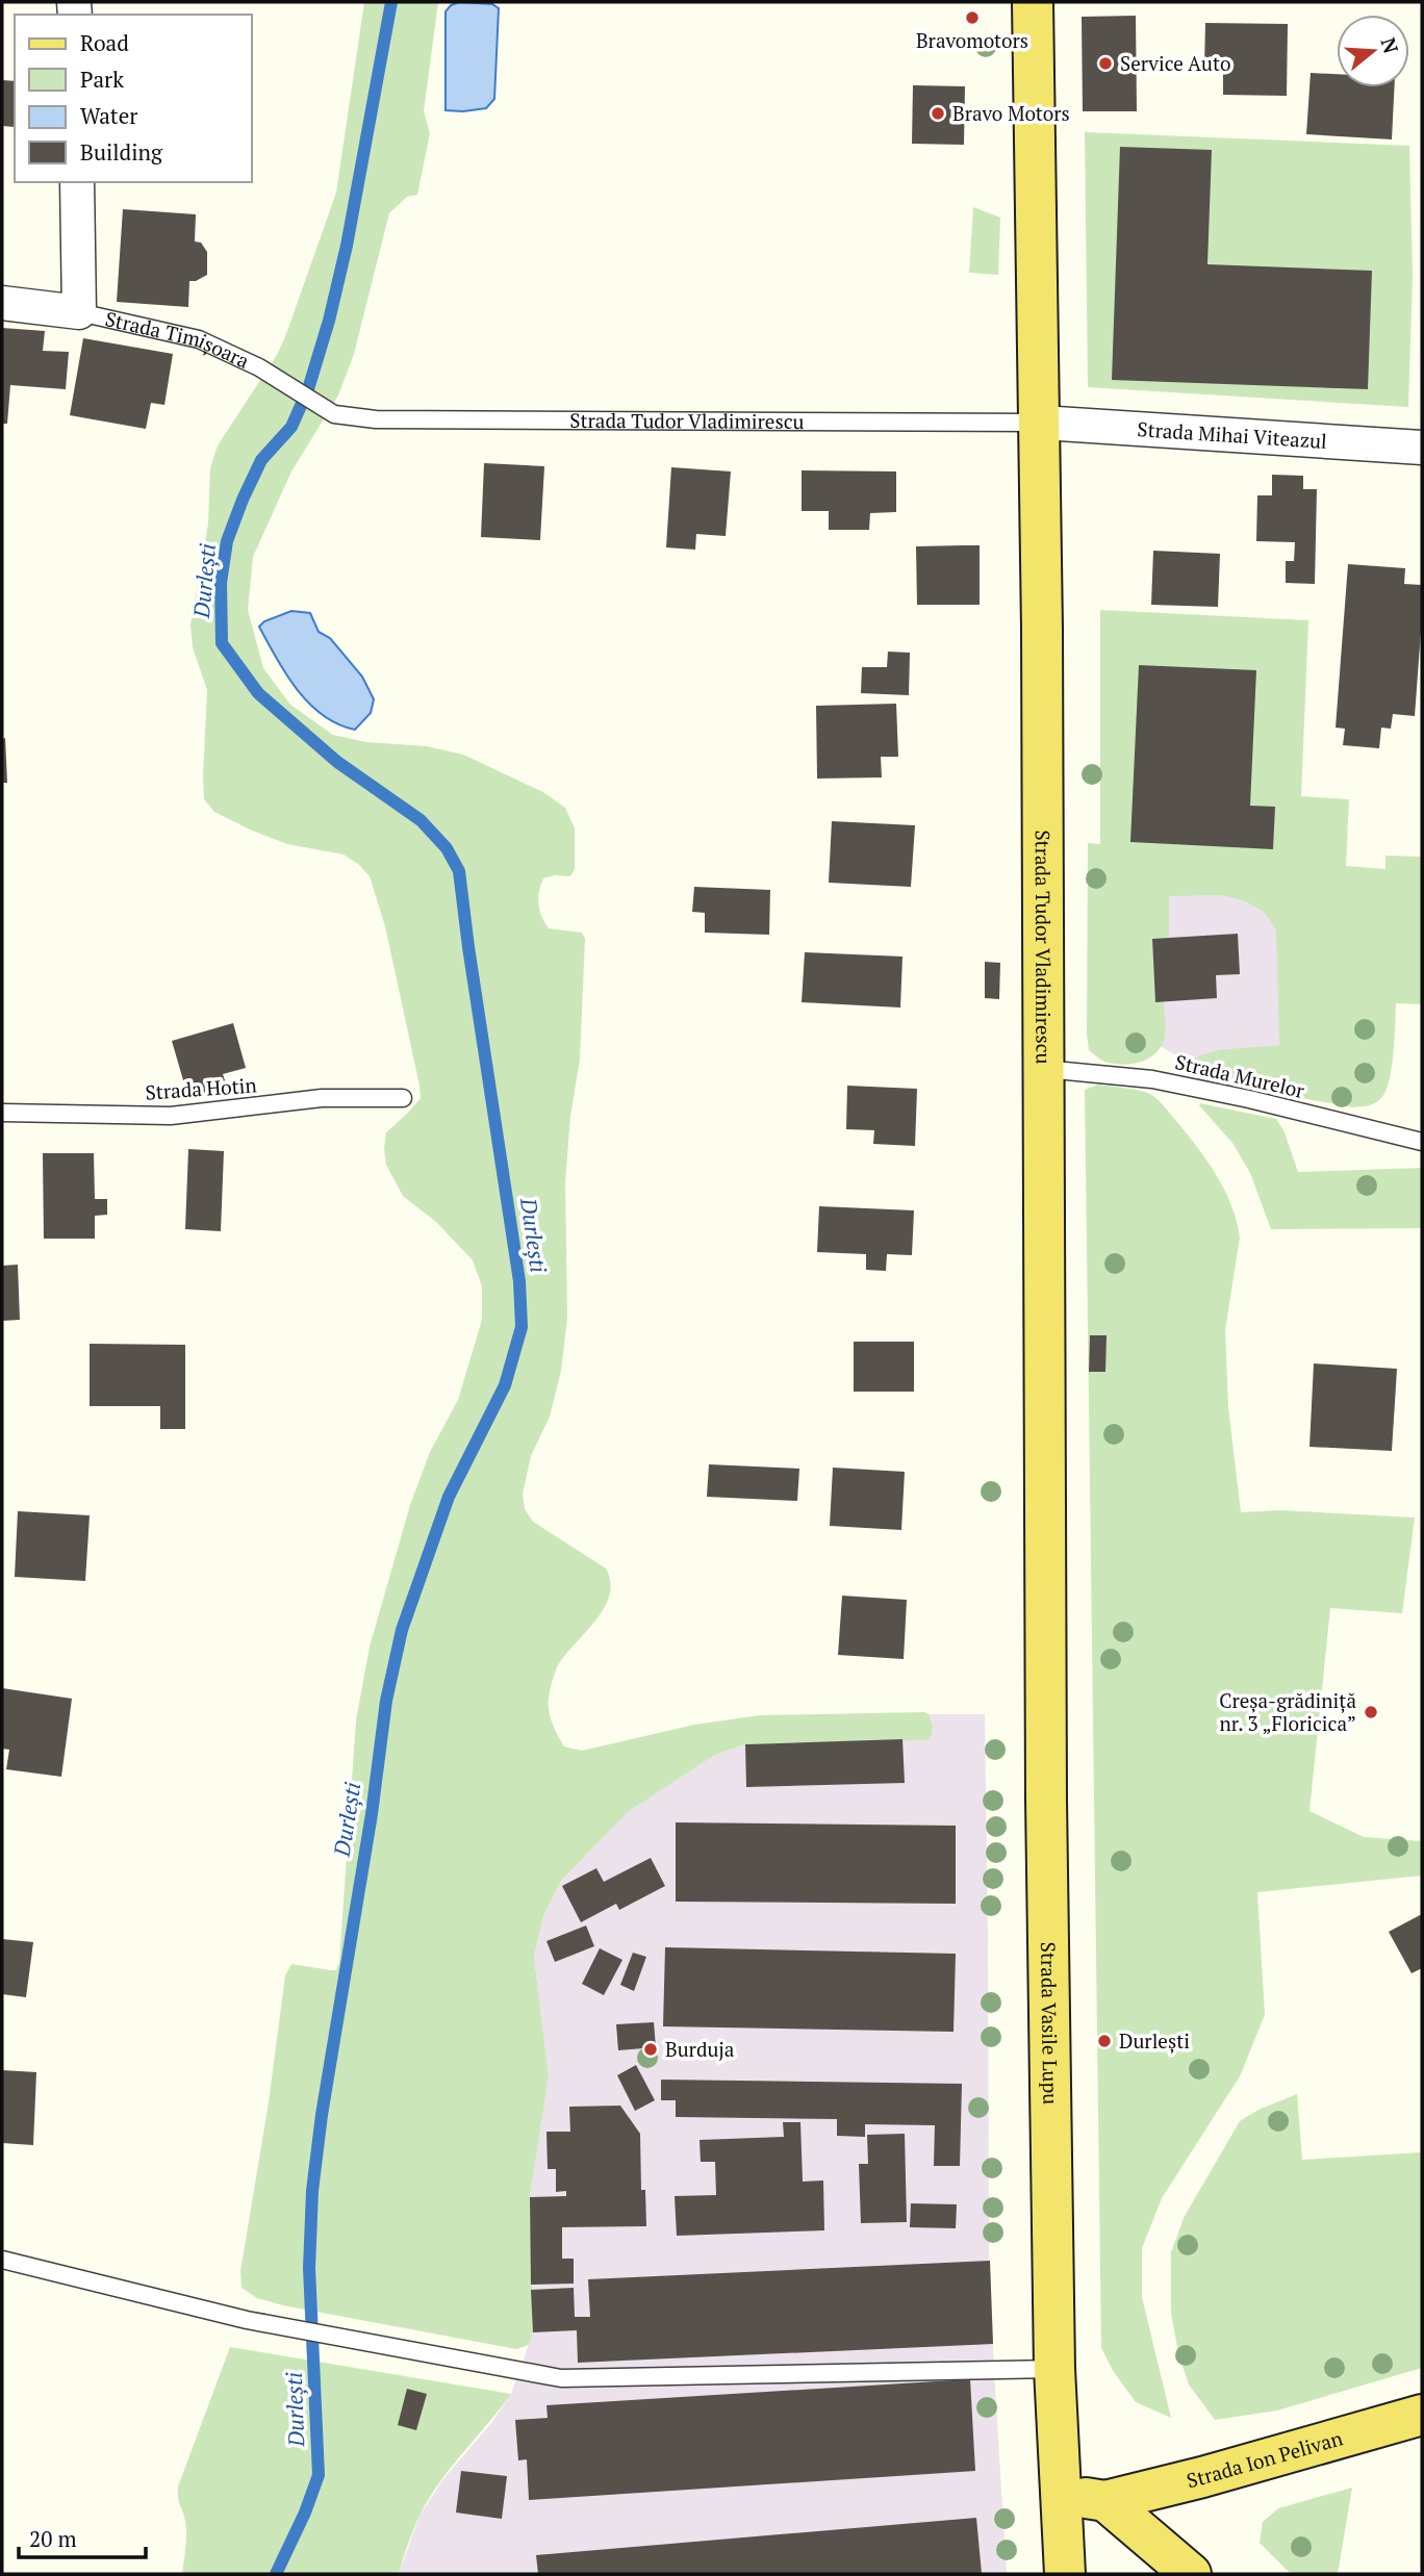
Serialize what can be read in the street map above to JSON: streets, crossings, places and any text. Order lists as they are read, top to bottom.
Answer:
{
  "streets": {
    "main road": ["Strada Tudor Vladimirescu", "Strada Vasile Lupu", "Strada Ion Pelivan"],
    "street": ["Strada Timișoara", "Strada Mihai Viteazul"],
    "lane": ["Strada Murelor", "Strada Hotin"]
  },
  "crossings": [
    ["Strada Timișoara", "Strada Tudor Vladimirescu"],
    ["Strada Tudor Vladimirescu", "Strada Mihai Viteazul"],
    ["Strada Tudor Vladimirescu", "Strada Murelor"],
    ["Strada Tudor Vladimirescu", "Strada Vasile Lupu"]
  ],
  "water": ["Durlești"],
  "places": [
    "Bravomotors",
    "Service Auto",
    "Bravo Motors",
    "Creșa-grădiniță nr. 3 „Floricica”",
    "Durlești",
    "Burduja"
  ],
  "legend": [
    "Road",
    "Park",
    "Water",
    "Building"
  ],
  "scale_bar": "20 m",
  "north": "right"
}
